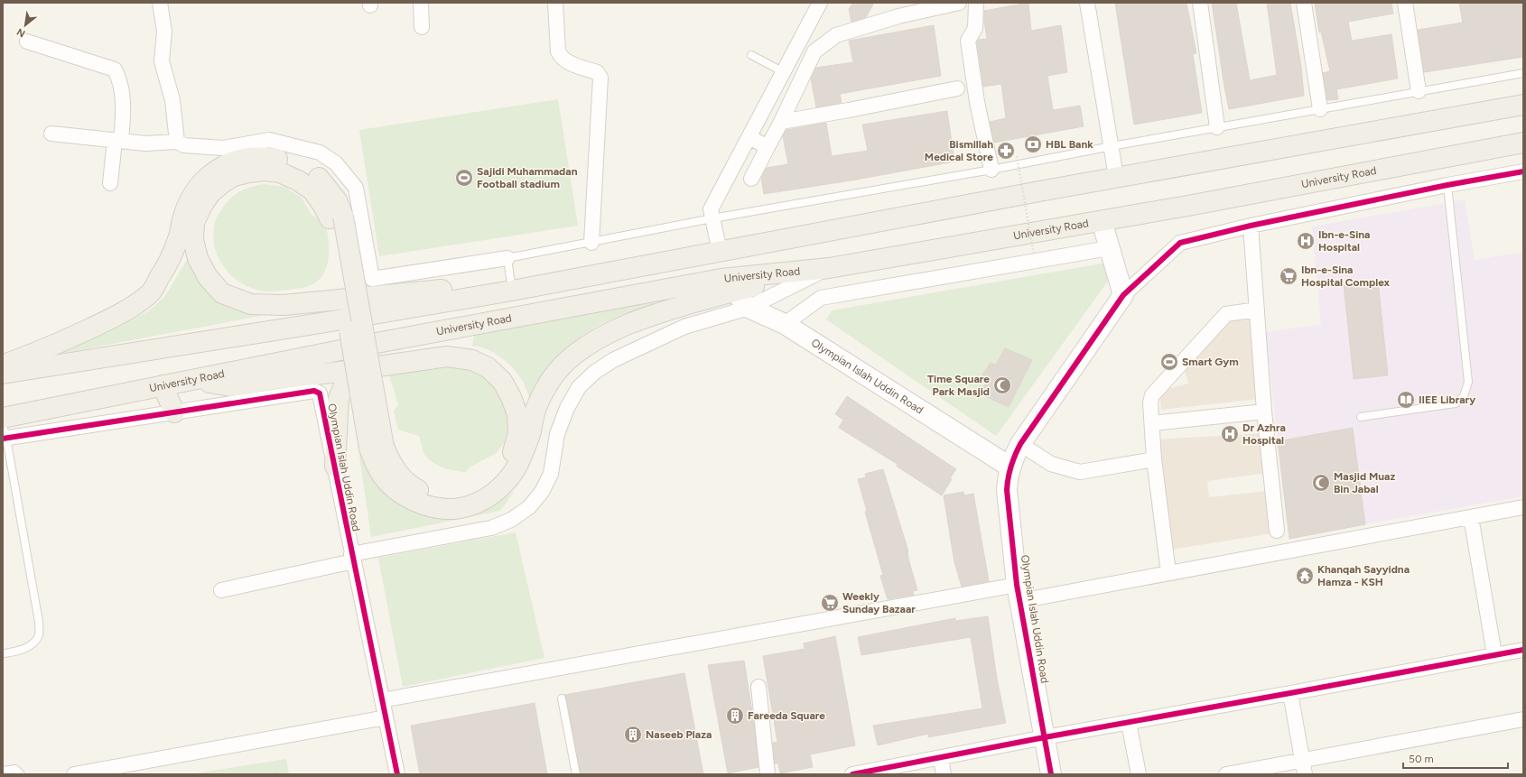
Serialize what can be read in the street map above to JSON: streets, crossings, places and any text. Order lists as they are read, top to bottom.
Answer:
{
  "streets": {
    "main road": ["University Road"],
    "street": ["Olympian Islah Uddin Road"]
  },
  "crossings": [
    ["University Road", "Olympian Islah Uddin Road"]
  ],
  "places": {
    "bank": ["HBL Bank"],
    "pharmacy": ["Bismillah Medical Store"],
    "sports": ["Sajidi Muhammadan Football stadium", "Smart Gym"],
    "hospital": ["Ibn-e-Sina Hospital", "Dr Azhra Hospital"],
    "supermarket": ["Ibn-e-Sina Hospital Complex", "Weekly Sunday Bazaar"],
    "mosque": ["Time Square Park Masjid", "Masjid Muaz Bin Jabal"],
    "library": ["IIEE Library"],
    "temple": ["Khanqah Sayyidna Hamza - KSH"],
    "building": ["Fareeda Square", "Naseeb Plaza"]
  },
  "scale_bar": "50 m",
  "north": "bottom left"
}
